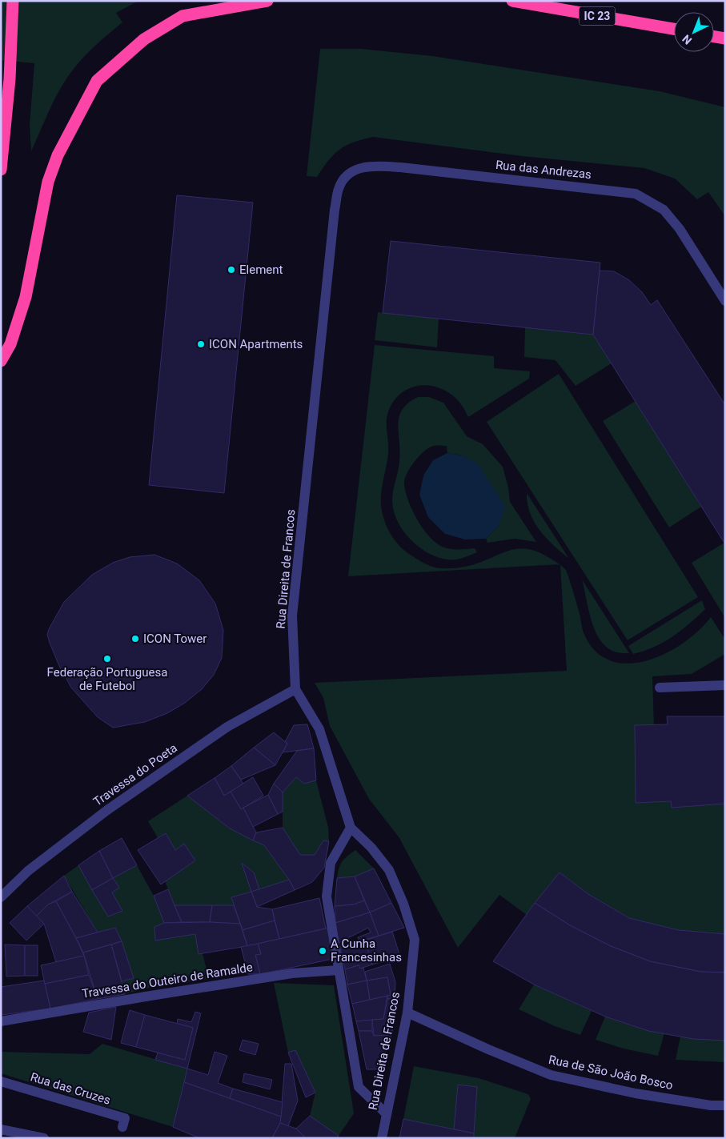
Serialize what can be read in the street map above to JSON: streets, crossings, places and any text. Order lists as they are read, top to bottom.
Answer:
{
  "streets": {
    "highway": ["IC 23"],
    "street": [
      "Rua das Andrezas",
      "Rua Direita de Francos",
      "Travessa do Poeta",
      "Travessa do Outeiro de Ramalde",
      "Rua de São João Bosco",
      "Rua das Cruzes"
    ]
  },
  "crossings": [
    ["Rua das Andrezas", "Rua Direita de Francos"],
    ["Rua Direita de Francos", "Travessa do Poeta"],
    ["Rua Direita de Francos", "Rua de São João Bosco"]
  ],
  "places": [
    "Element",
    "ICON Apartments",
    "ICON Tower",
    "Federação Portuguesa de Futebol",
    "A Cunha Francesinhas"
  ],
  "north": "bottom left"
}
